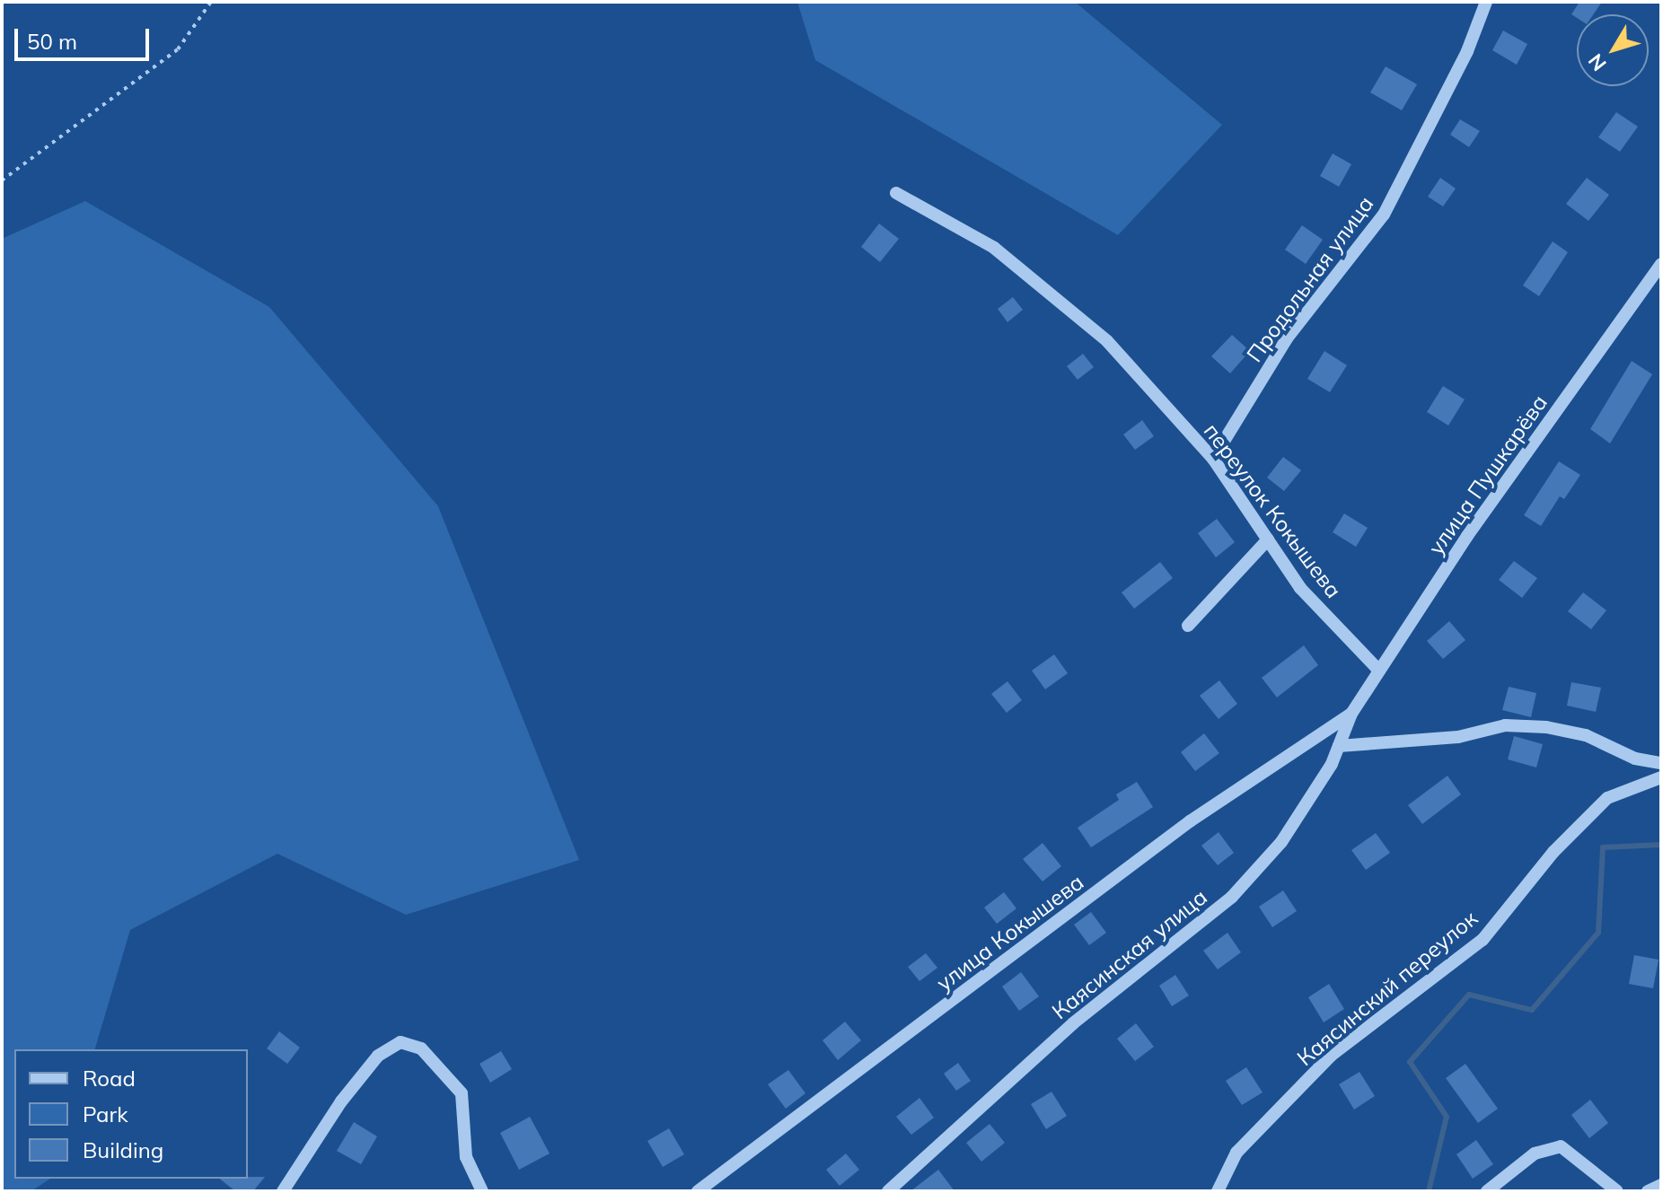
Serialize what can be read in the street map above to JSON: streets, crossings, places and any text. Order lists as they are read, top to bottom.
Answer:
{
  "streets": {
    "street": [
      "Продольная улица",
      "улица Пушкарёва",
      "переулок Кокышева",
      "улица Кокышева",
      "Каясинская улица",
      "Каясинский переулок"
    ]
  },
  "crossings": [
    ["Продольная улица", "переулок Кокышева"],
    ["улица Пушкарёва", "переулок Кокышева"],
    ["улица Пушкарёва", "улица Кокышева"],
    ["улица Пушкарёва", "Каясинская улица"],
    ["улица Кокышева", "Каясинская улица"]
  ],
  "legend": ["Road", "Park", "Building"],
  "scale_bar": "50 m",
  "north": "bottom left"
}
